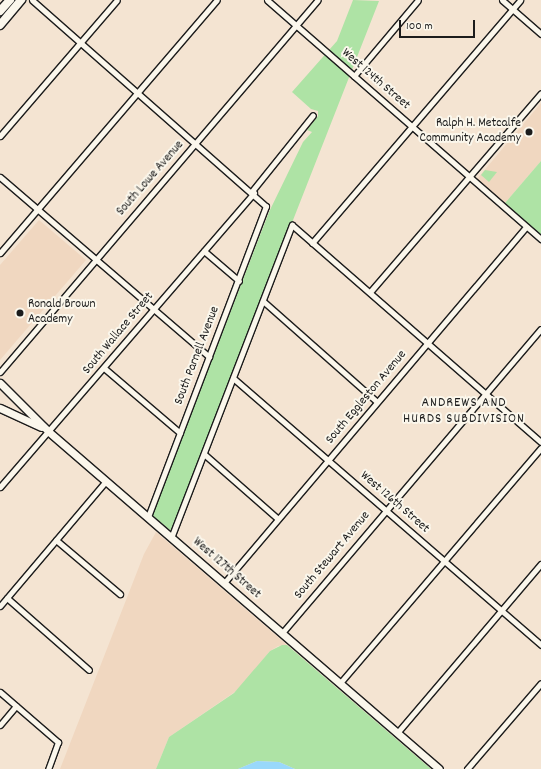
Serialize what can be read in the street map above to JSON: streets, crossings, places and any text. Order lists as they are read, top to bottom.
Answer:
{
  "streets": {
    "main road": ["West 127th Street"],
    "street": [
      "West 124th Street",
      "South Lowe Avenue",
      "South Wallace Street",
      "South Parnell Avenue",
      "South Eggleston Avenue",
      "West 126th Street",
      "South Stewart Avenue"
    ]
  },
  "crossings": [
    ["West 124th Street", "South Lowe Avenue"],
    ["West 124th Street", "South Eggleston Avenue"],
    ["South Wallace Street", "South Parnell Avenue"],
    ["South Wallace Street", "West 127th Street"],
    ["South Parnell Avenue", "West 127th Street"],
    ["South Eggleston Avenue", "West 126th Street"],
    ["South Eggleston Avenue", "West 127th Street"],
    ["West 126th Street", "South Stewart Avenue"],
    ["South Stewart Avenue", "West 127th Street"]
  ],
  "districts": ["ANDREWS AND HURDS SUBDIVISION"],
  "places": ["Ralph H. Metcalfe Community Academy", "Ronald Brown Academy"],
  "scale_bar": "100 m"
}
